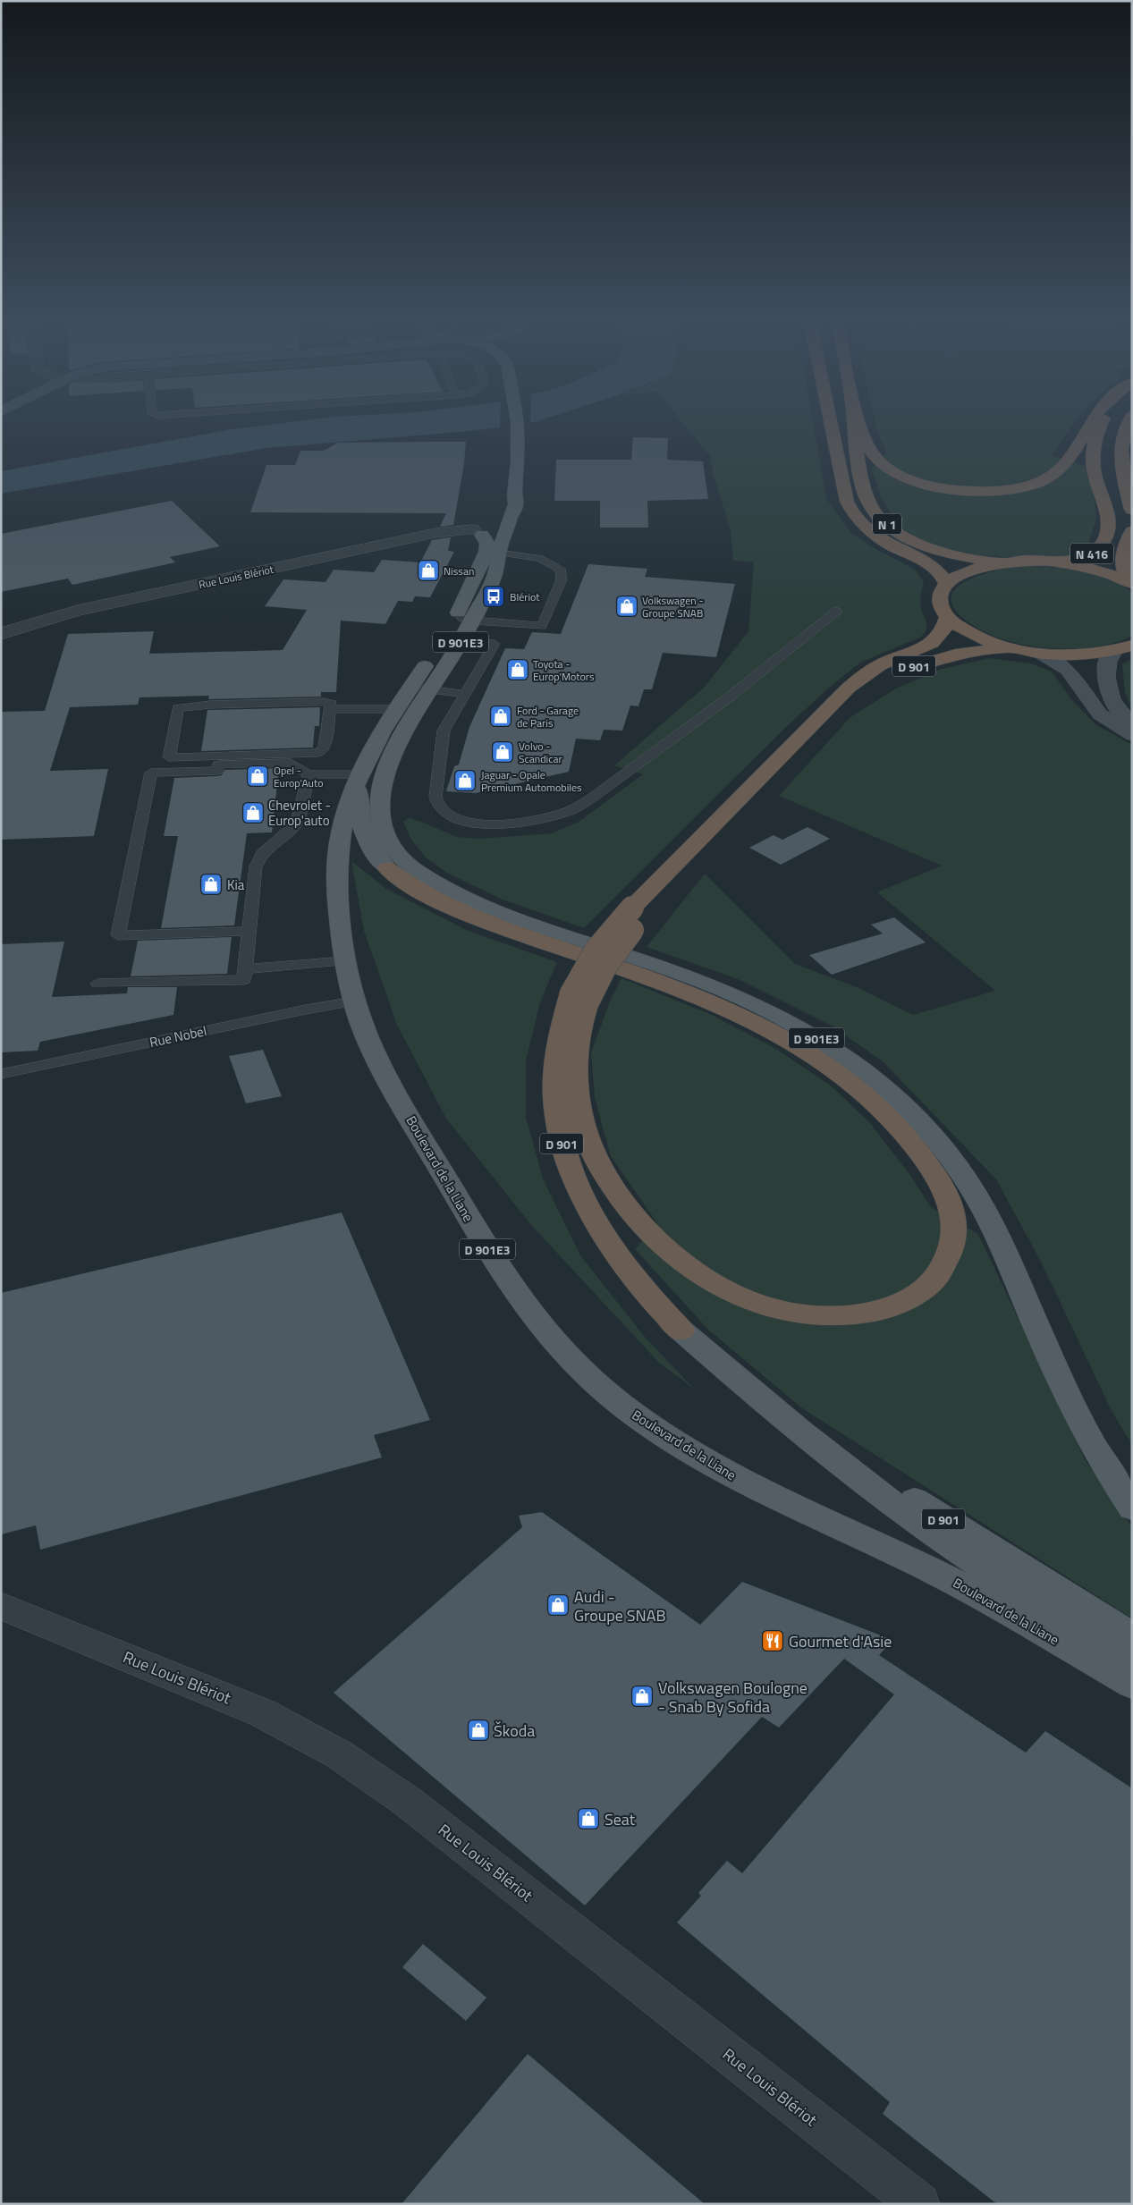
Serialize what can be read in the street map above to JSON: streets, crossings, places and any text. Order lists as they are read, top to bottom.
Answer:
{
  "streets": {
    "highway": [
      "N 1",
      "N 416",
      "D 901E3",
      "D 901"
    ],
    "main road": ["Boulevard de la Liane"],
    "street": ["Rue Louis Blériot"],
    "lane": ["Rue Nobel"]
  },
  "crossings": [
    ["Rue Louis Blériot", "Boulevard de la Liane"],
    ["D 901E3", "D 901"],
    ["D 901E3", "Boulevard de la Liane"],
    ["D 901", "Boulevard de la Liane"],
    ["Rue Nobel", "Boulevard de la Liane"]
  ],
  "places": {
    "shop": [
      "Nissan",
      "Volkswagen - Groupe SNAB",
      "Toyota - Europ'Motors",
      "Ford - Garage de Paris",
      "Volvo - Scandicar",
      "Opel - Europ'Auto",
      "Jaguar - Opale Premium Automobiles",
      "Chevrolet - Europ'auto",
      "Kia",
      "Audi - Groupe SNAB",
      "Volkswagen Boulogne - Snab By Sofida",
      "Škoda",
      "Seat"
    ],
    "bus stop": ["Blériot"],
    "restaurant": ["Gourmet d'Asie"]
  }
}
